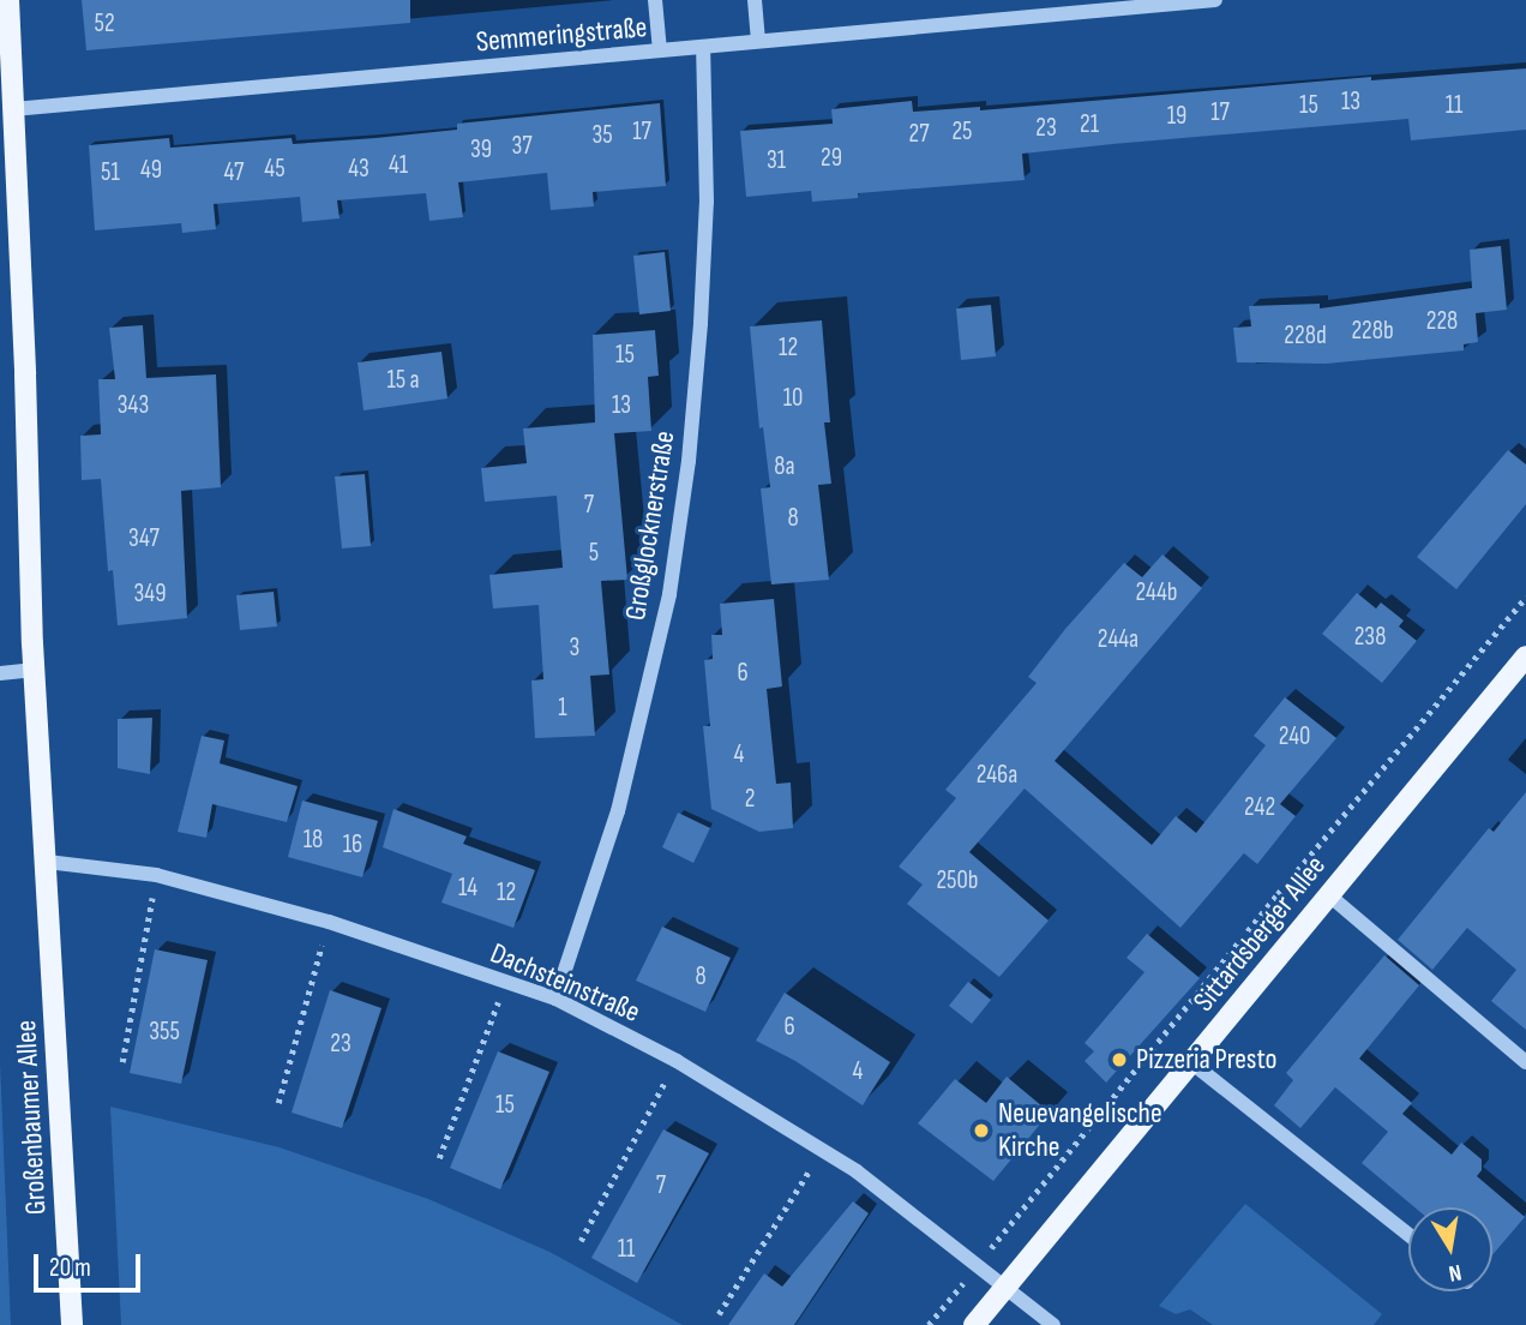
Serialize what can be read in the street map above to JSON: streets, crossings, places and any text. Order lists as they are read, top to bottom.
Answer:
{
  "streets": {
    "main road": ["Sittardsberger Allee", "Großenbaumer Allee"],
    "street": ["Semmeringstraße", "Großglocknerstraße", "Dachsteinstraße"]
  },
  "crossings": [
    ["Semmeringstraße", "Großglocknerstraße"],
    ["Semmeringstraße", "Großenbaumer Allee"],
    ["Großglocknerstraße", "Dachsteinstraße"],
    ["Sittardsberger Allee", "Dachsteinstraße"],
    ["Dachsteinstraße", "Großenbaumer Allee"]
  ],
  "places": ["Pizzeria Presto", "Neuevangelische Kirche"],
  "house_numbers": [
    "52",
    "13",
    "15",
    "11",
    "17",
    "19",
    "21",
    "23",
    "17",
    "25",
    "27",
    "35",
    "37",
    "39",
    "29",
    "31",
    "41",
    "45",
    "43",
    "49",
    "51",
    "47",
    "228",
    "228b",
    "228d",
    "12",
    "15",
    "15 a",
    "10",
    "343",
    "13",
    "8a",
    "7",
    "8",
    "347",
    "5",
    "244b",
    "349",
    "238",
    "244a",
    "3",
    "6",
    "1",
    "240",
    "4",
    "246a",
    "2",
    "242",
    "18",
    "16",
    "250b",
    "14",
    "12",
    "8",
    "6",
    "355",
    "23",
    "4",
    "15",
    "7",
    "11"
  ],
  "scale_bar": "20 m",
  "north": "bottom"
}
